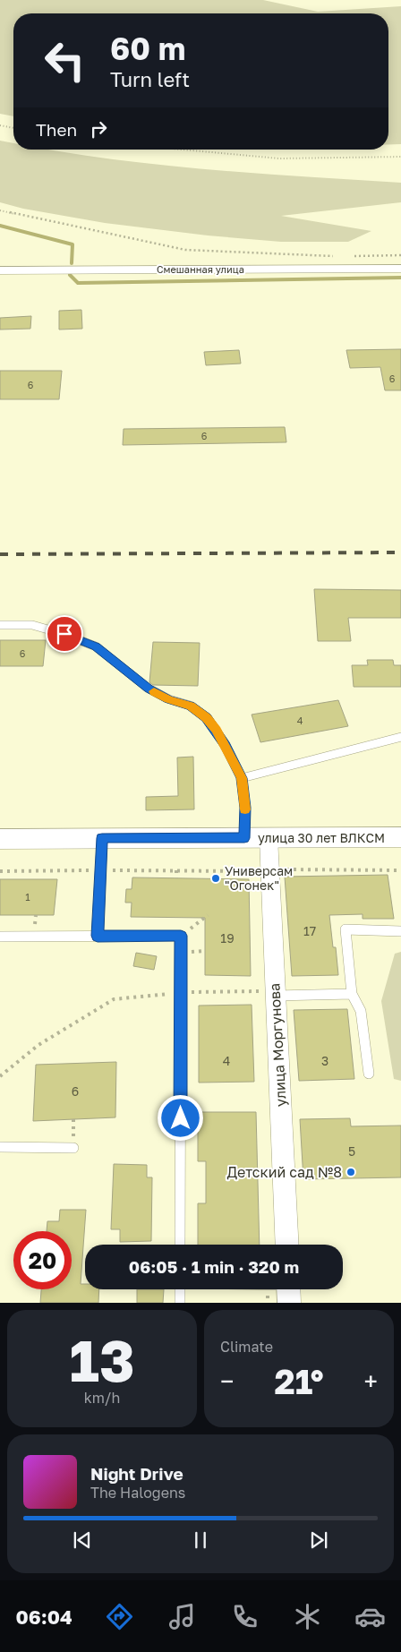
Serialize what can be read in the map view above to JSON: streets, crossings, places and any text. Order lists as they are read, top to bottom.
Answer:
{
  "streets": {
    "main road": ["улица 30 лет ВЛКСМ"],
    "street": ["Смешанная улица", "улица Моргунова"]
  },
  "crossings": [
    ["улица 30 лет ВЛКСМ", "улица Моргунова"]
  ],
  "places": ["Универсам \"Огонек\"", "Детский сад №8"],
  "house_numbers": [
    "6",
    "6",
    "6",
    "6",
    "4",
    "1",
    "17",
    "19",
    "4",
    "3",
    "6",
    "5"
  ],
  "page": {
    "turn": ["60 m", "Turn left"],
    "then": "Then",
    "limit": "20",
    "trip": "06:05 · 1 min · 320 m",
    "tile": [
      ["13", "km/h"],
      "Climate"
    ],
    "heat": ["−", "21°", "+"],
    "song": ["Night Drive", "The Halogens"],
    "tabs": "06:04"
  }
}
